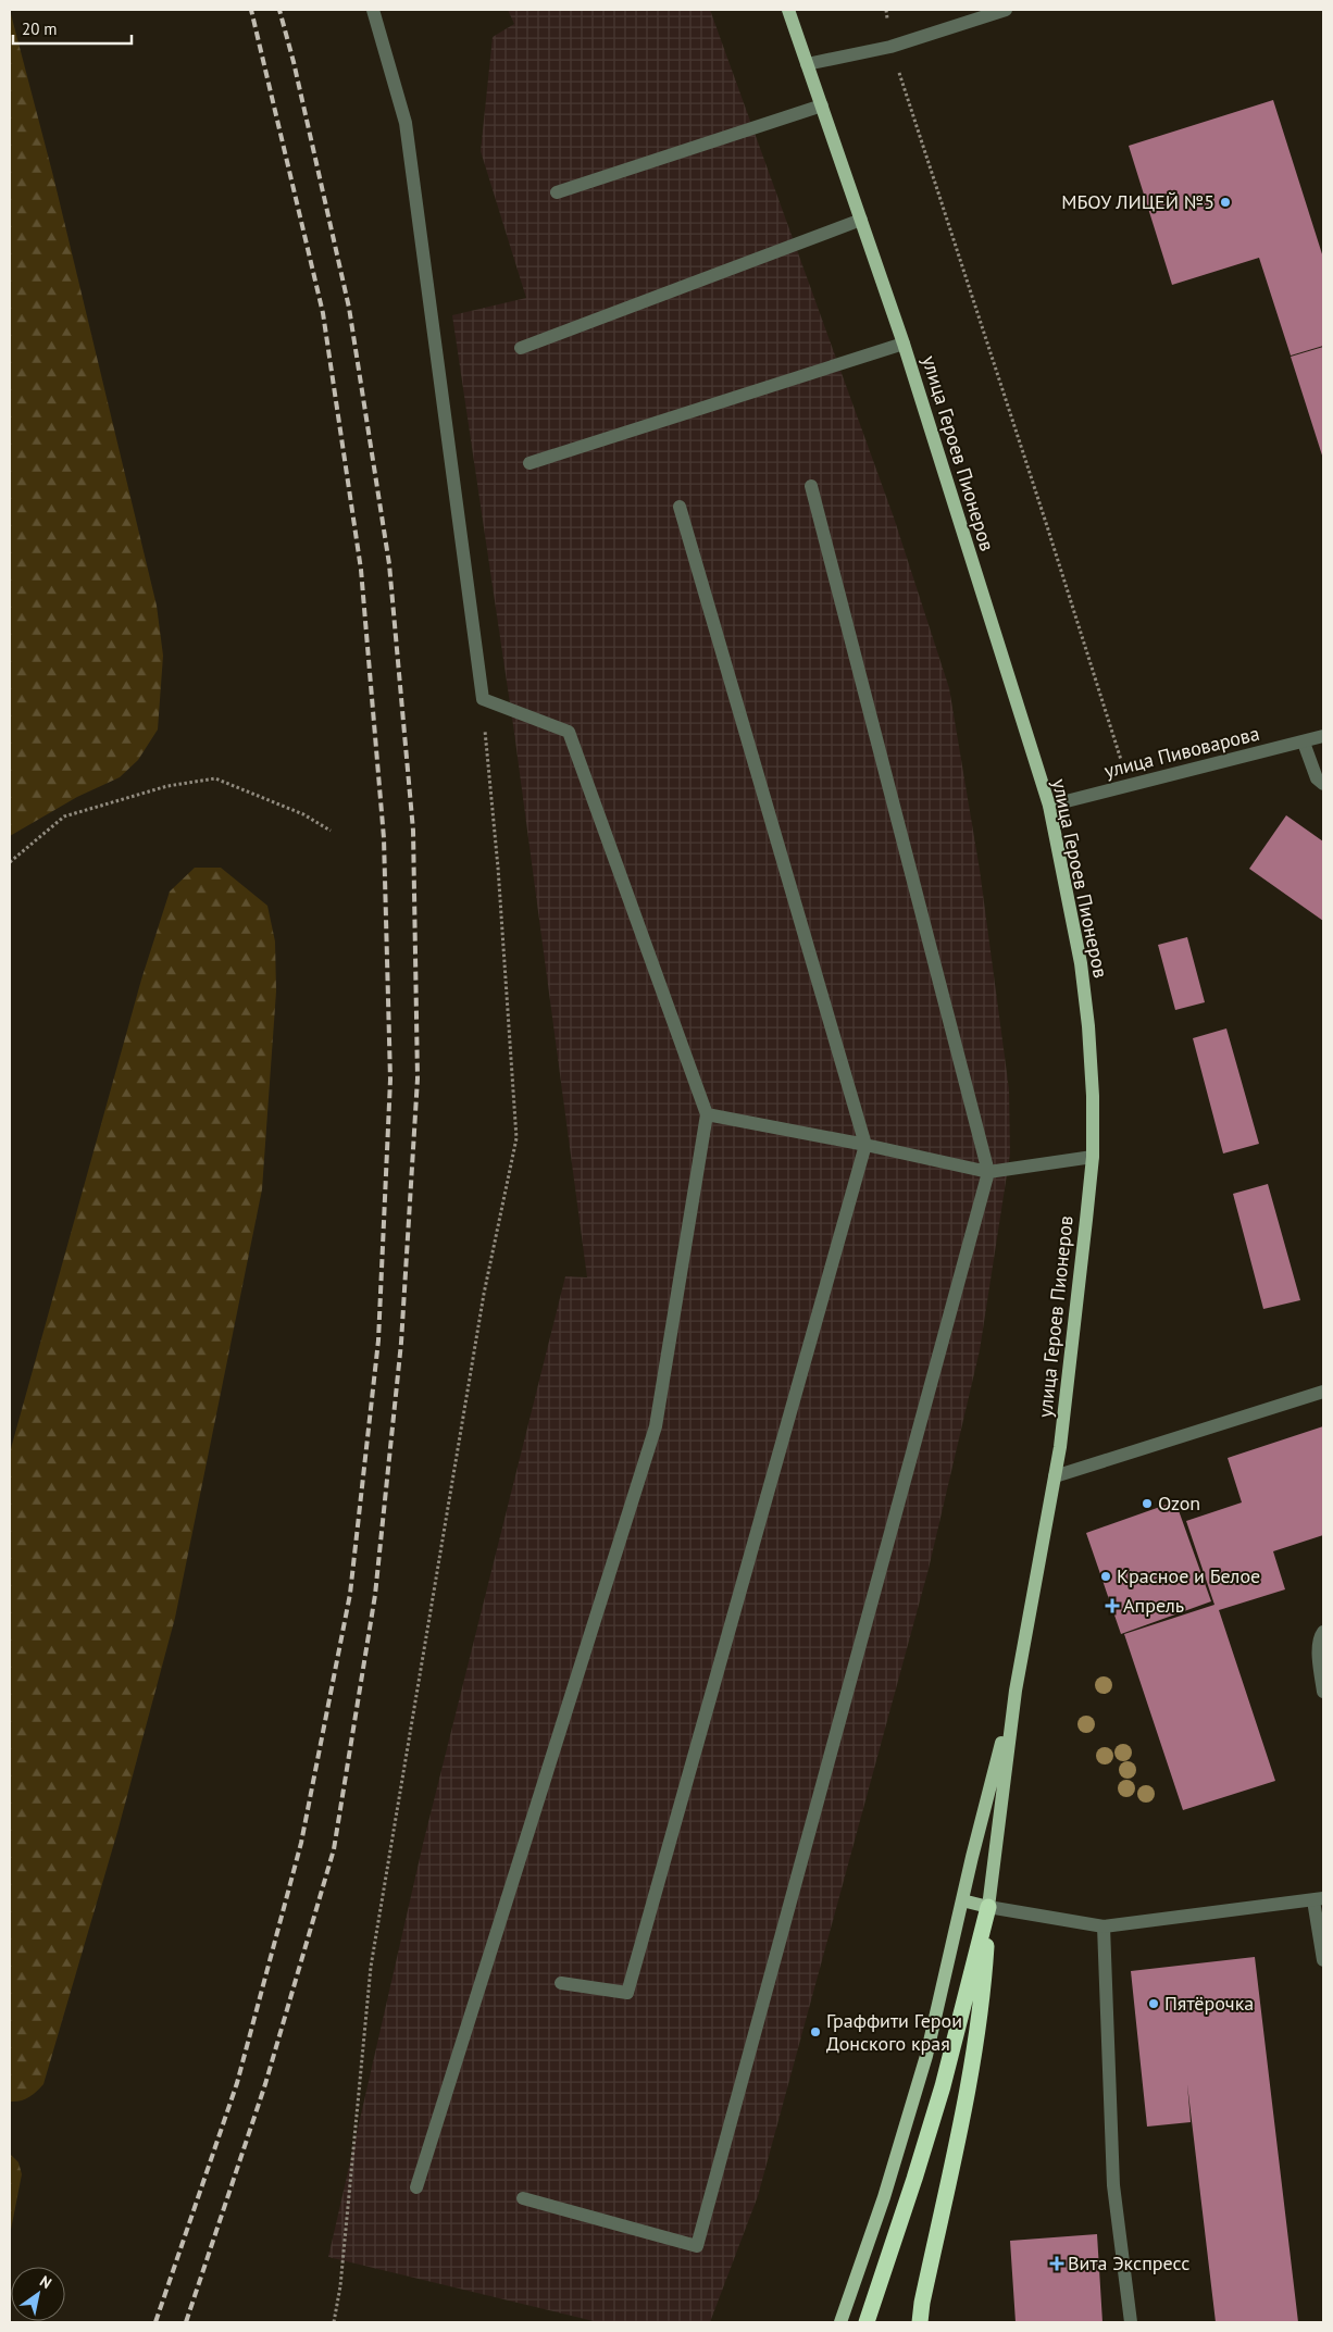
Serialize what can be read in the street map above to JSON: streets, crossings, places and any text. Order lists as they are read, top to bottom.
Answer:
{
  "streets": {
    "main road": ["улица Героев Пионеров"],
    "street": ["улица Пивоварова"]
  },
  "crossings": [
    ["улица Героев Пионеров", "улица Пивоварова"]
  ],
  "places": {
    "other": [
      "МБОУ ЛИЦЕЙ №5",
      "Ozon",
      "Красное и Белое",
      "Пятёрочка",
      "Граффити Герои Донского края"
    ],
    "health": ["Апрель", "Вита Экспресс"]
  },
  "scale_bar": "20 m",
  "north": "top right"
}
